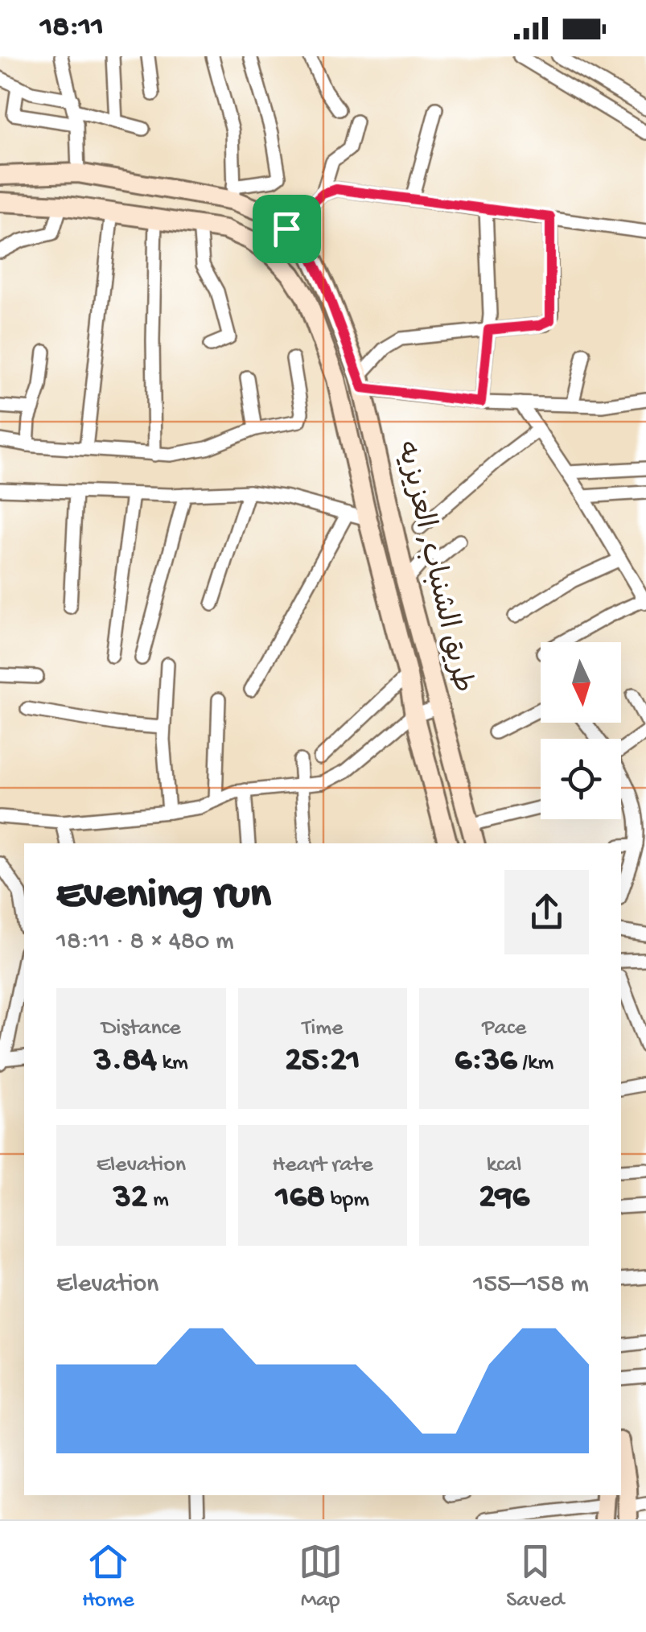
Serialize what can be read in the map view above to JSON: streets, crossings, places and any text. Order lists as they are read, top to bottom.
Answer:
{
  "streets": {
    "street": ["طريق الشنباب, العزيزيه"]
  },
  "north": "bottom",
  "page": {
    "status": "18:11",
    "heading": ["Evening run", "18:11 · 8 × 480 m"],
    "stats": [
      ["Distance", "3.84 km"],
      ["Time", "25:21"],
      ["Pace", "6:36 /km"],
      ["Elevation", "32 m"],
      ["Heart rate", "168 bpm"],
      ["kcal", "296"]
    ],
    "chart": ["Elevation", "155–158 m"],
    "tabs": ["Home", "Map", "Saved"]
  }
}
